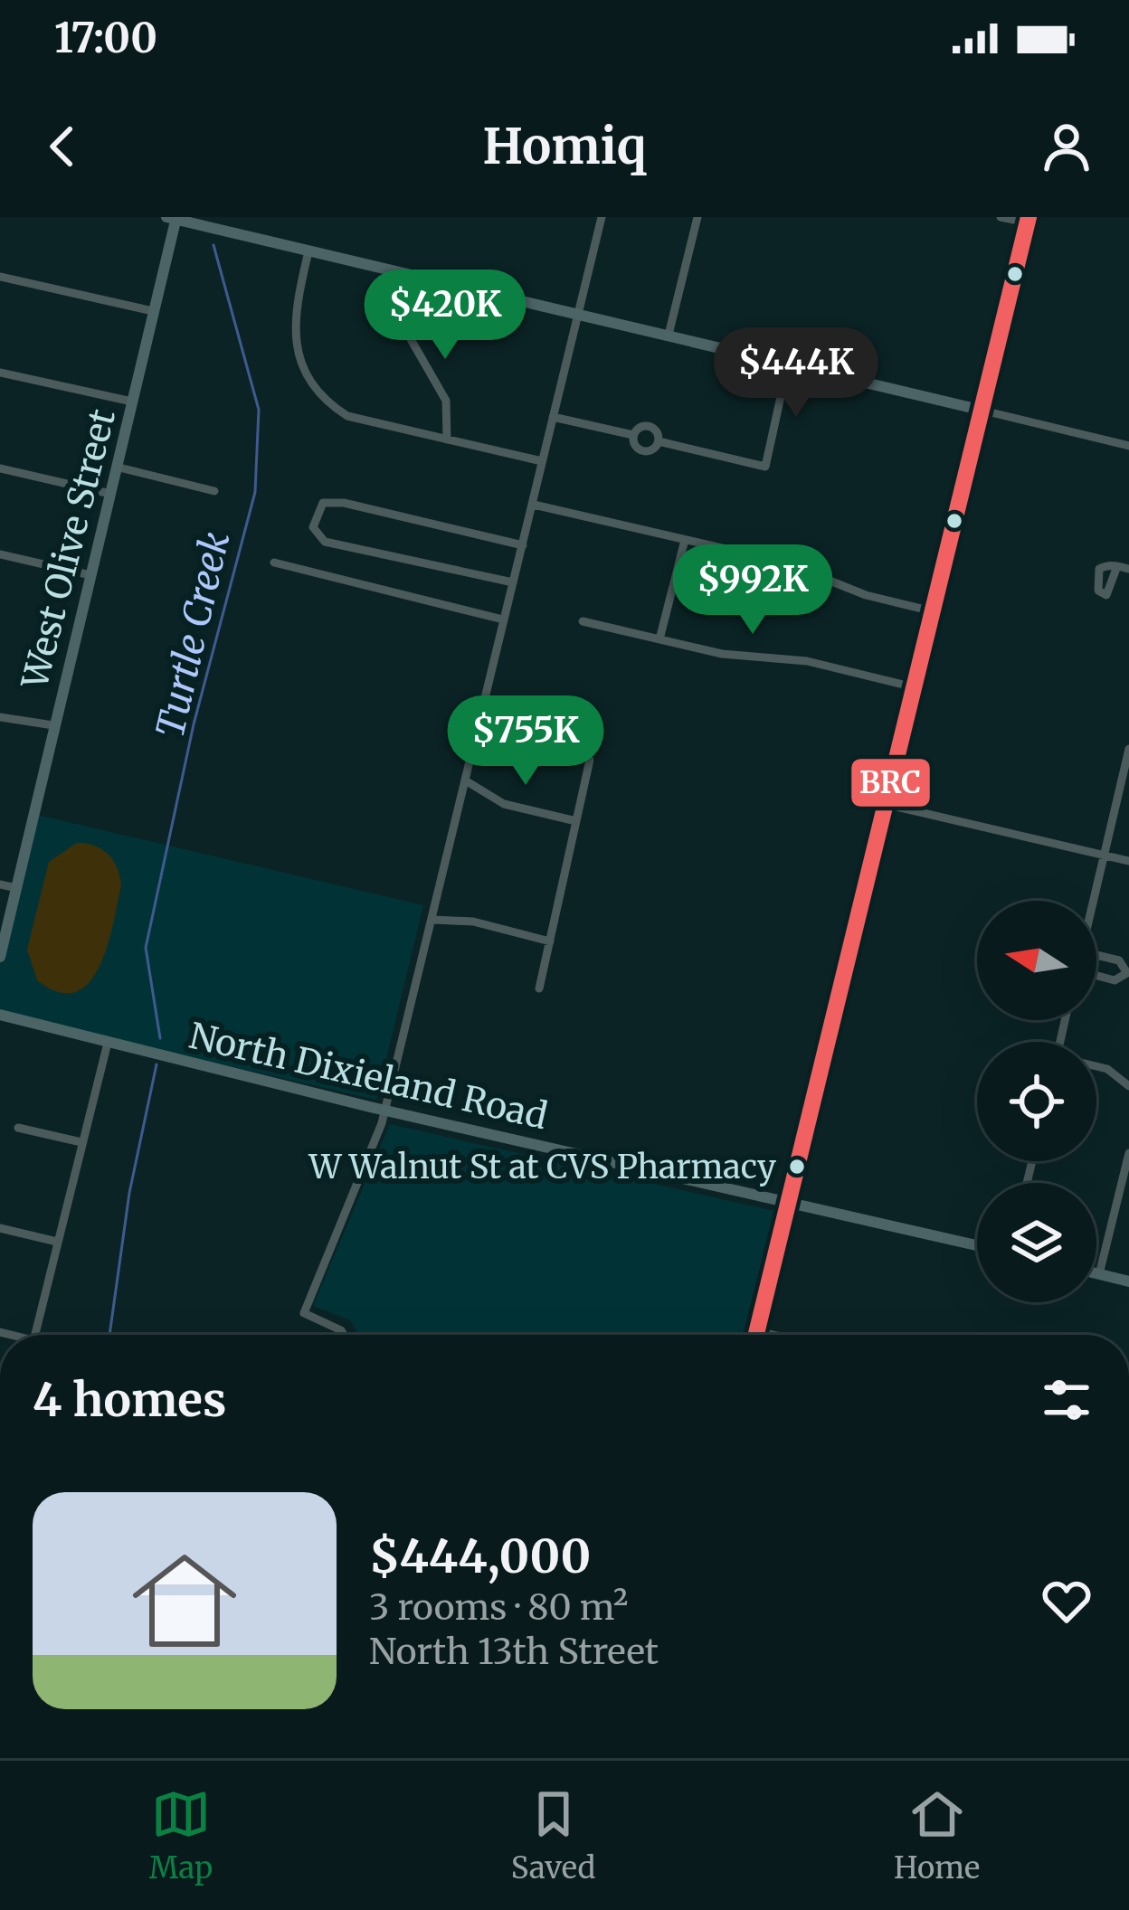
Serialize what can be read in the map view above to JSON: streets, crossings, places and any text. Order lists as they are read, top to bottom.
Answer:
{
  "streets": {
    "main road": ["West Olive Street", "North Dixieland Road"]
  },
  "water": ["Turtle Creek"],
  "places": ["W Walnut St at CVS Pharmacy"],
  "lines": ["transit line BRC"],
  "north": "left",
  "page": {
    "status": "17:00",
    "header": "Homiq",
    "price": [
      "$420K",
      "$444K",
      "$992K",
      "$755K"
    ],
    "heading": "4 homes",
    "list": [
      {
        "name": "$444,000",
        "note": "3 rooms · 80 m² · North 13th Street"
      }
    ],
    "tabs": ["Map", "Saved", "Home"]
  }
}
